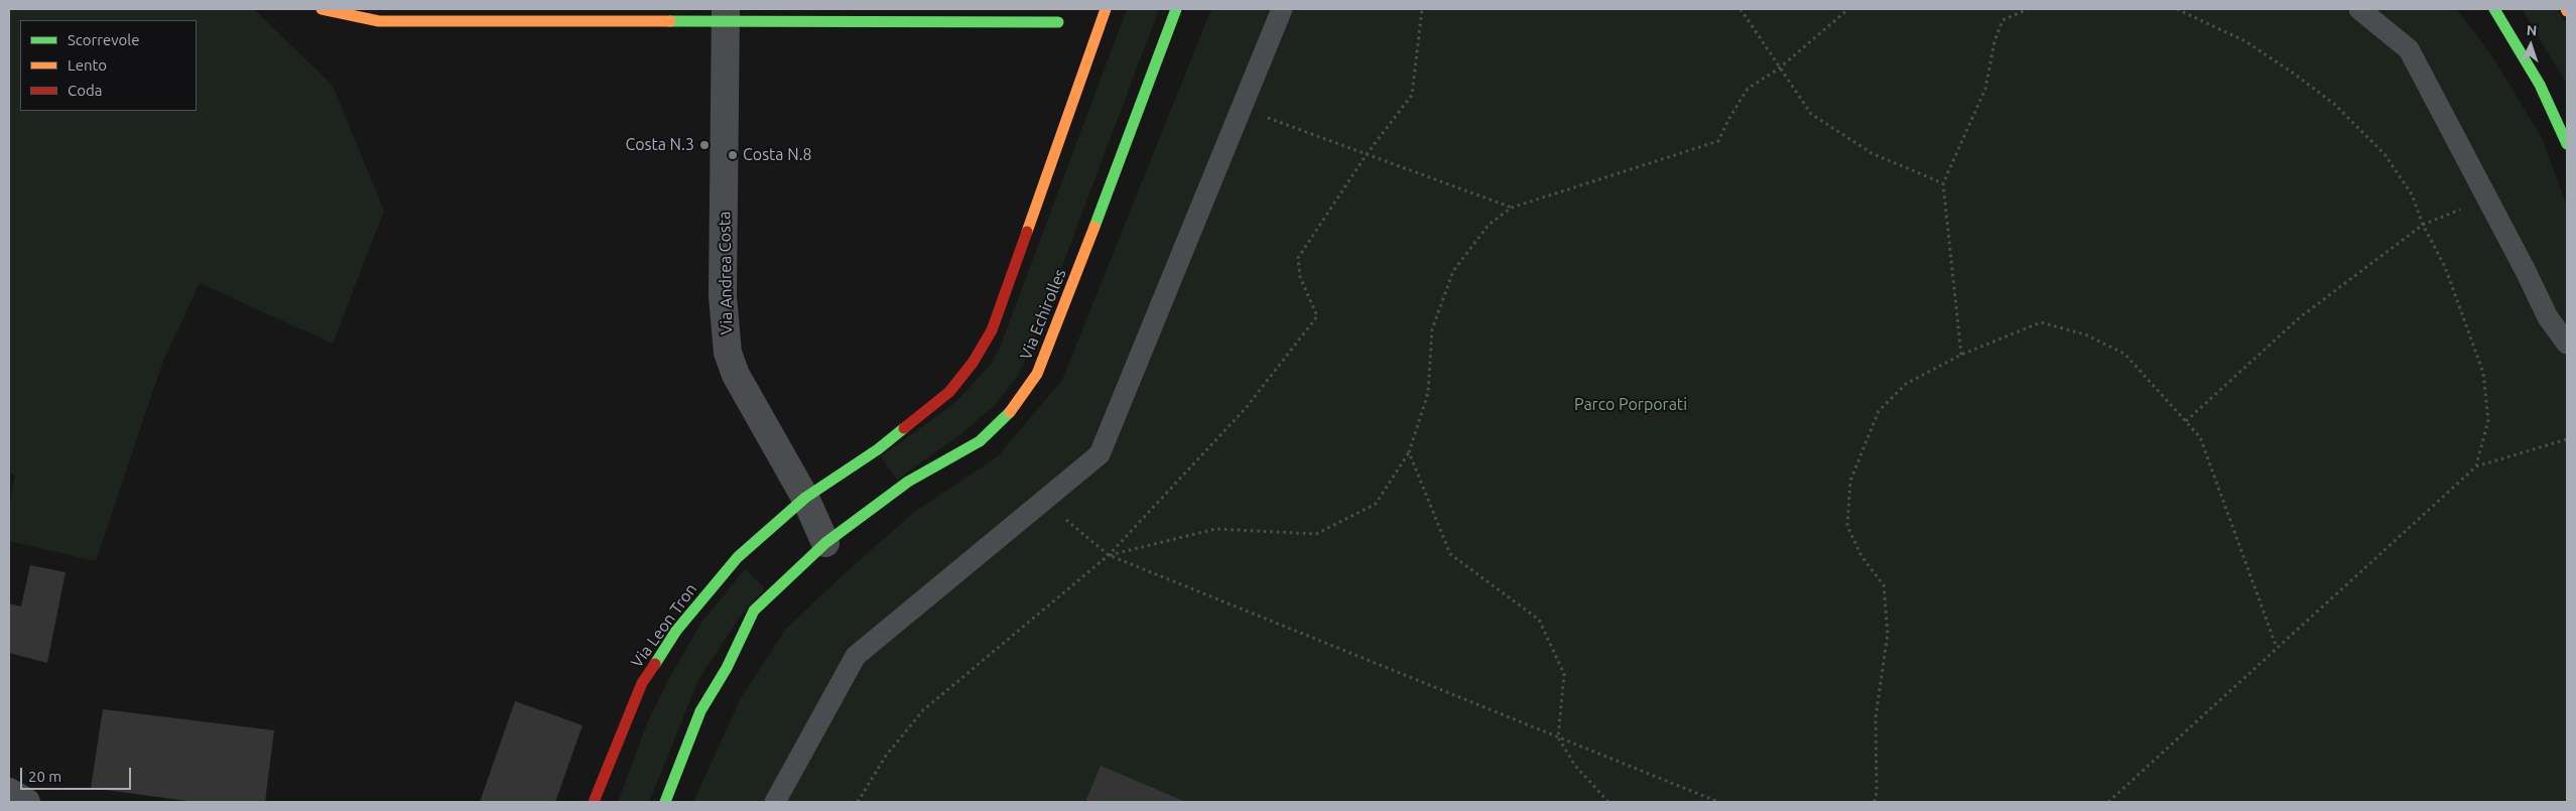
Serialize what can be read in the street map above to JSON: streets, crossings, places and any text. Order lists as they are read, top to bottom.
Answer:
{
  "streets": {
    "street": ["Via Andrea Costa", "Via Echirolles", "Via Leon Tron"]
  },
  "crossings": [
    ["Via Andrea Costa", "Via Echirolles"],
    ["Via Andrea Costa", "Via Leon Tron"]
  ],
  "parks": ["Parco Porporati"],
  "places": ["Costa N.3", "Costa N.8"],
  "legend": ["Scorrevole", "Lento", "Coda"],
  "scale_bar": "20 m",
  "north": "top"
}
